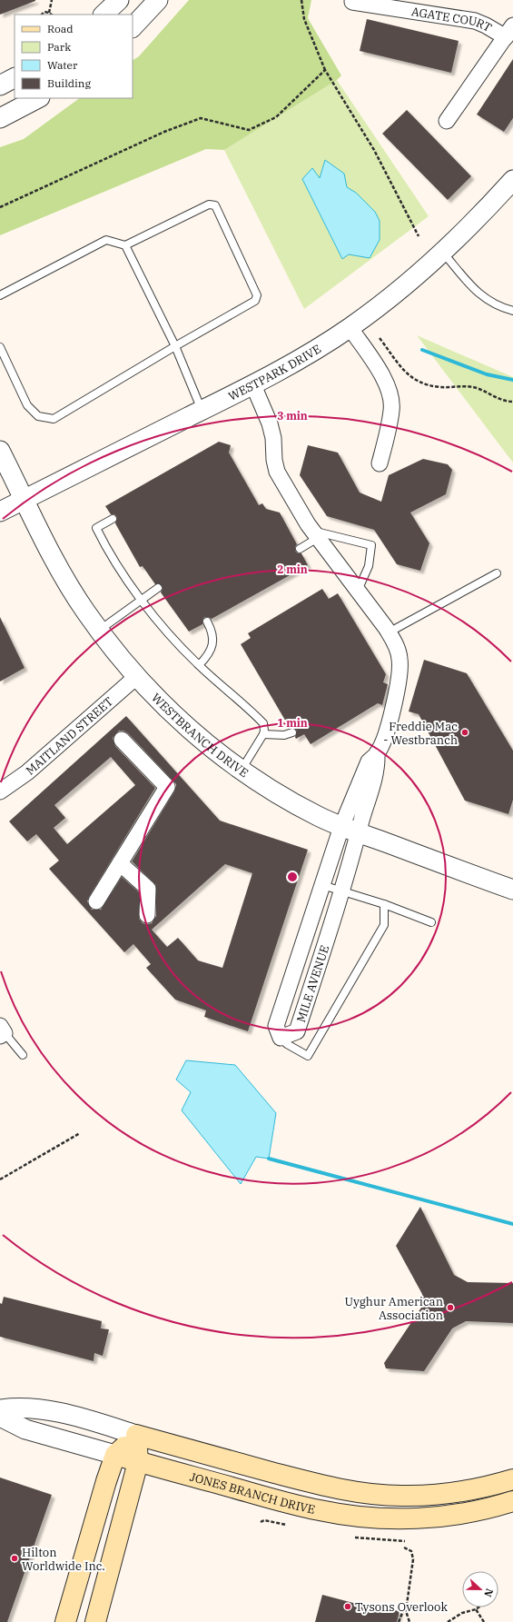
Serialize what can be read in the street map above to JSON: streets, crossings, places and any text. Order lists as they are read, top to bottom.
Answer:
{
  "streets": {
    "main road": ["JONES BRANCH DRIVE"],
    "street": [
      "AGATE COURT",
      "WESTPARK DRIVE",
      "WESTBRANCH DRIVE",
      "MAITLAND STREET",
      "MILE AVENUE"
    ]
  },
  "crossings": [
    ["WESTPARK DRIVE", "WESTBRANCH DRIVE"],
    ["WESTBRANCH DRIVE", "MAITLAND STREET"],
    ["WESTBRANCH DRIVE", "MILE AVENUE"]
  ],
  "places": [
    "Freddie Mac - Westbranch",
    "Uyghur American Association",
    "Hilton Worldwide Inc.",
    "Tysons Overlook"
  ],
  "legend": [
    "Road",
    "Park",
    "Water",
    "Building"
  ],
  "north": "right",
  "rings": ["3 min", "2 min", "1 min"]
}
